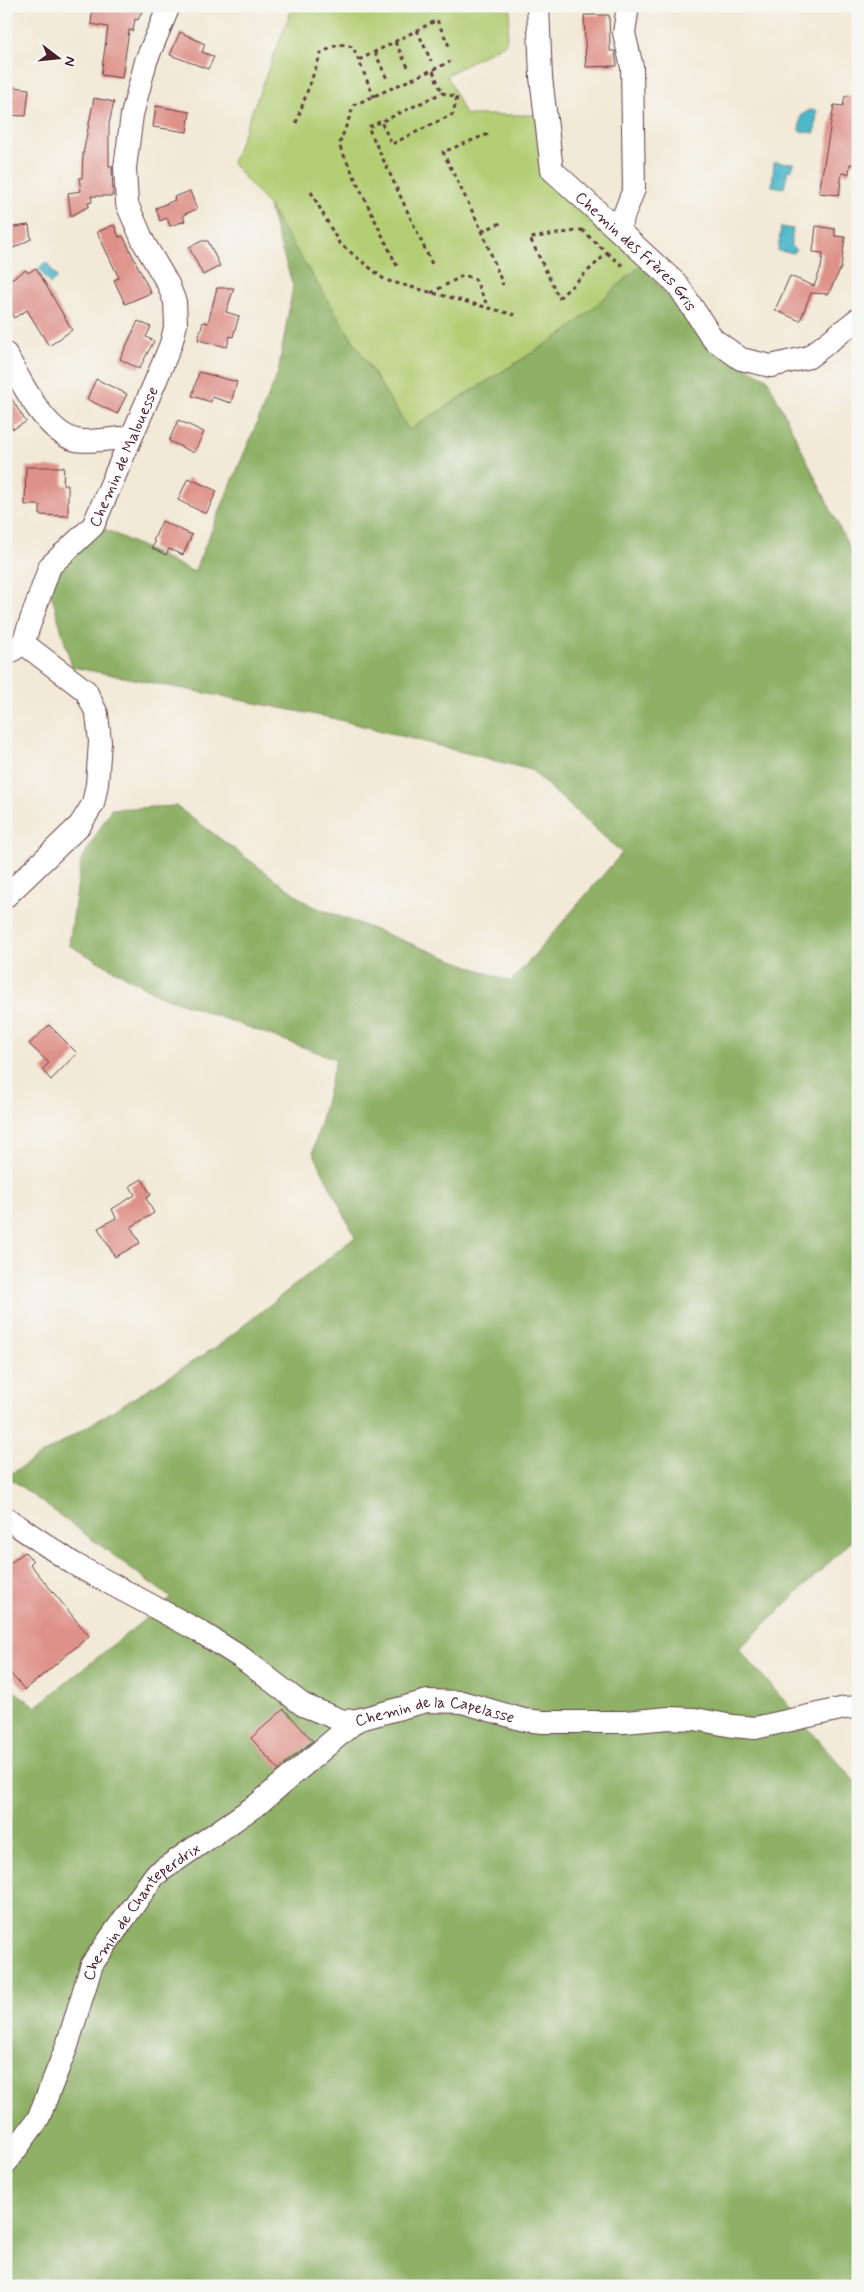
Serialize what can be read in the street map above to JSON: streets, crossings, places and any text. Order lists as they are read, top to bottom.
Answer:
{
  "streets": {
    "street": [
      "Chemin des Frères Gris",
      "Chemin de Malouesse",
      "Chemin de la Capelasse",
      "Chemin de Chanteperdrix"
    ]
  },
  "crossings": [
    ["Chemin de la Capelasse", "Chemin de Chanteperdrix"]
  ],
  "north": "right"
}
